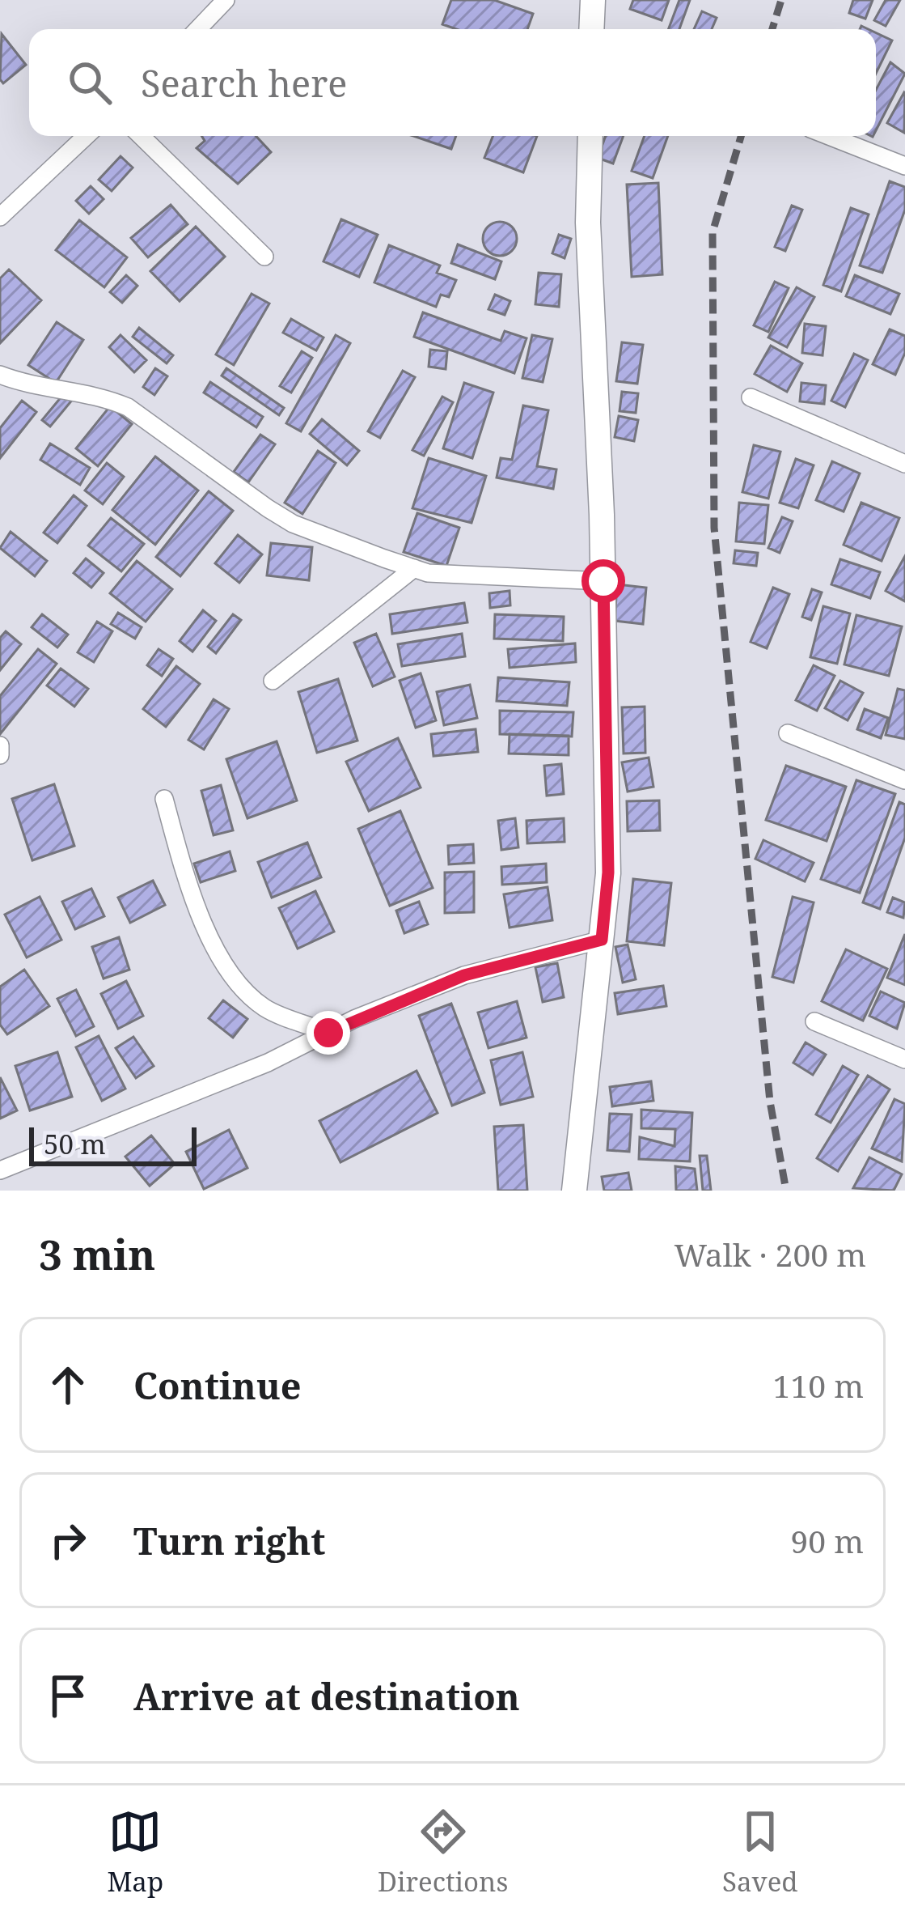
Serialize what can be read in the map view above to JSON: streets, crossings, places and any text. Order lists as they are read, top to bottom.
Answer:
{
  "scale_bar": "50 m",
  "page": {
    "search": "Search here",
    "scale": "50 m",
    "heading": ["3 min", "Walk · 200 m"],
    "list": [
      ["Continue", "110 m"],
      ["Turn right", "90 m"],
      "Arrive at destination"
    ],
    "nav": ["Map", "Directions", "Saved"]
  }
}
